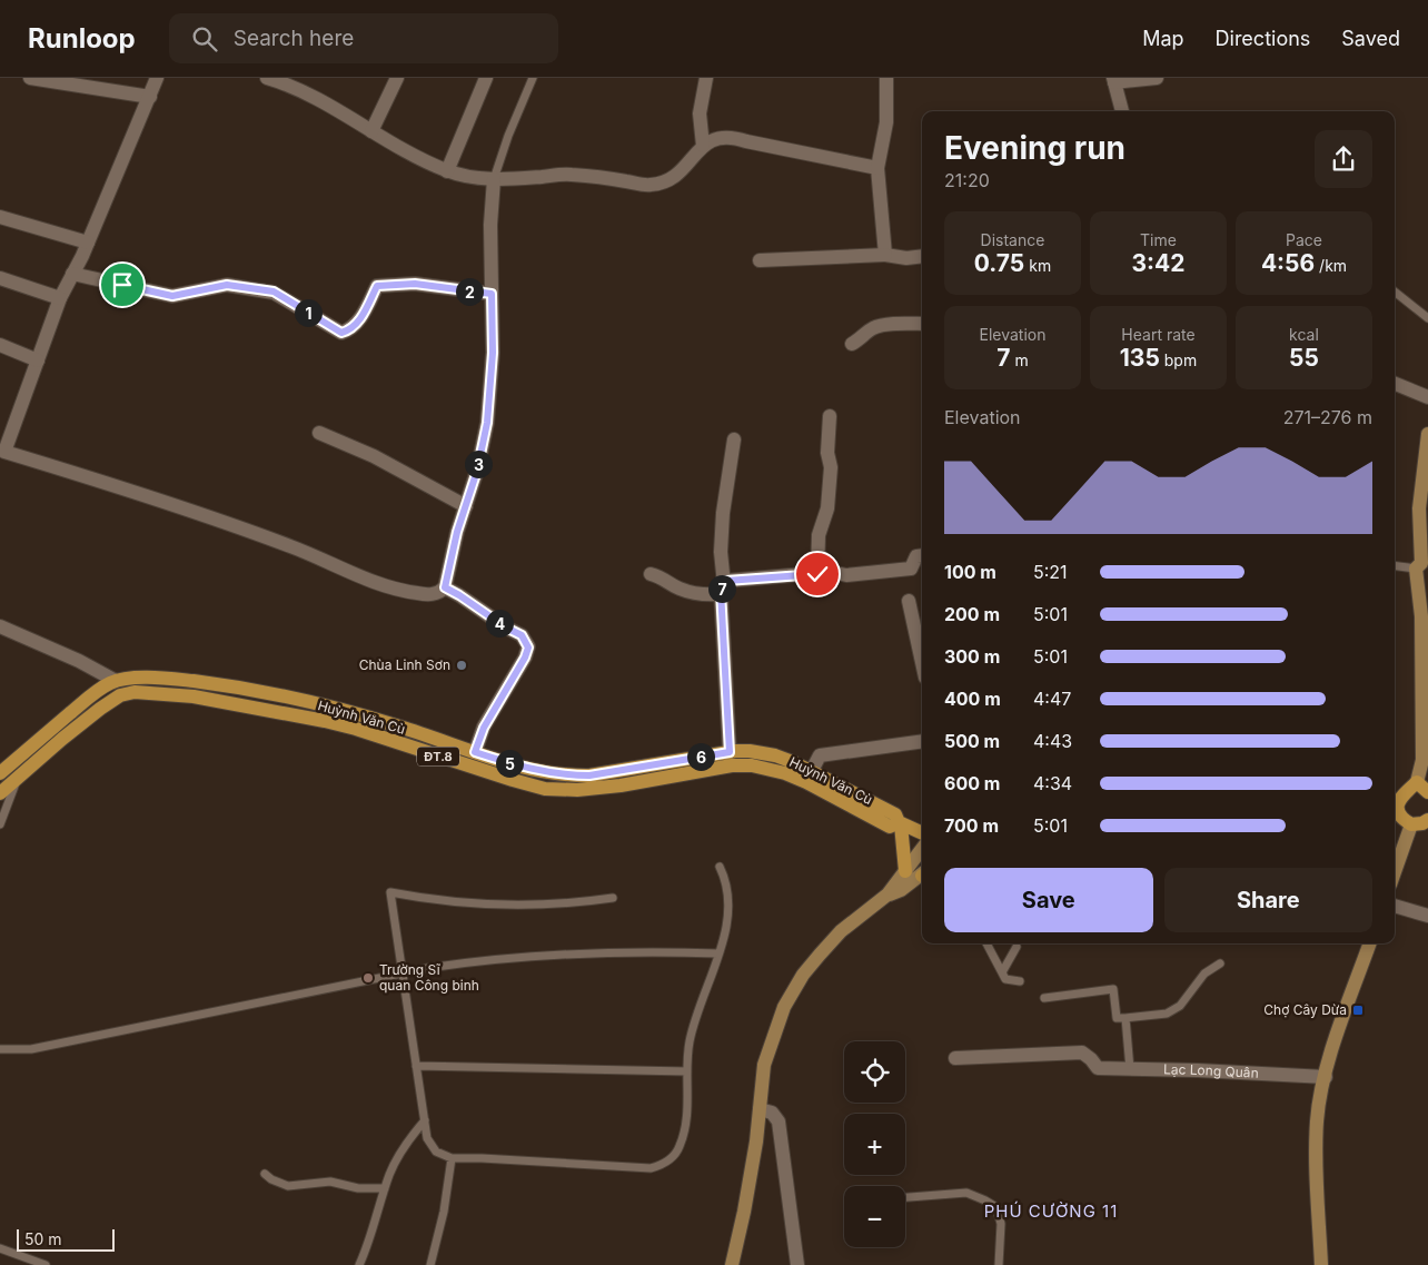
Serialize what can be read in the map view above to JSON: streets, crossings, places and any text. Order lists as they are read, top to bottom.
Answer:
{
  "streets": {
    "main road": ["Huỳnh Văn Cù", "ĐT.8"],
    "street": ["Lạc Long Quân"]
  },
  "districts": ["PHÚ CƯỜNG 11"],
  "places": {
    "other": ["Chùa Linh Sơn", "Trường Sĩ quan Công binh"],
    "transit": ["Chợ Cây Dừa"]
  },
  "scale_bar": "50 m",
  "page": {
    "header": "Runloop",
    "search": "Search here",
    "nav": ["Map", "Directions", "Saved"],
    "heading": ["Evening run", "21:20"],
    "stats": [
      ["Distance", "0.75 km"],
      ["Time", "3:42"],
      ["Pace", "4:56 /km"],
      ["Elevation", "7 m"],
      ["Heart rate", "135 bpm"],
      ["kcal", "55"]
    ],
    "pins": [
      "2",
      "1",
      "3",
      "7",
      "4",
      "6",
      "5"
    ],
    "chart": ["Elevation", "271–276 m"],
    "list": [
      {
        "name": "100 m",
        "note": "5:21"
      },
      {
        "name": "200 m",
        "note": "5:01"
      },
      {
        "name": "300 m",
        "note": "5:01"
      },
      {
        "name": "400 m",
        "note": "4:47"
      },
      {
        "name": "500 m",
        "note": "4:43"
      },
      {
        "name": "600 m",
        "note": "4:34"
      },
      {
        "name": "700 m",
        "note": "5:01"
      }
    ],
    "buttons": ["Save", "Share"],
    "map_buttons": ["+", "−"],
    "scale": "50 m"
  }
}
